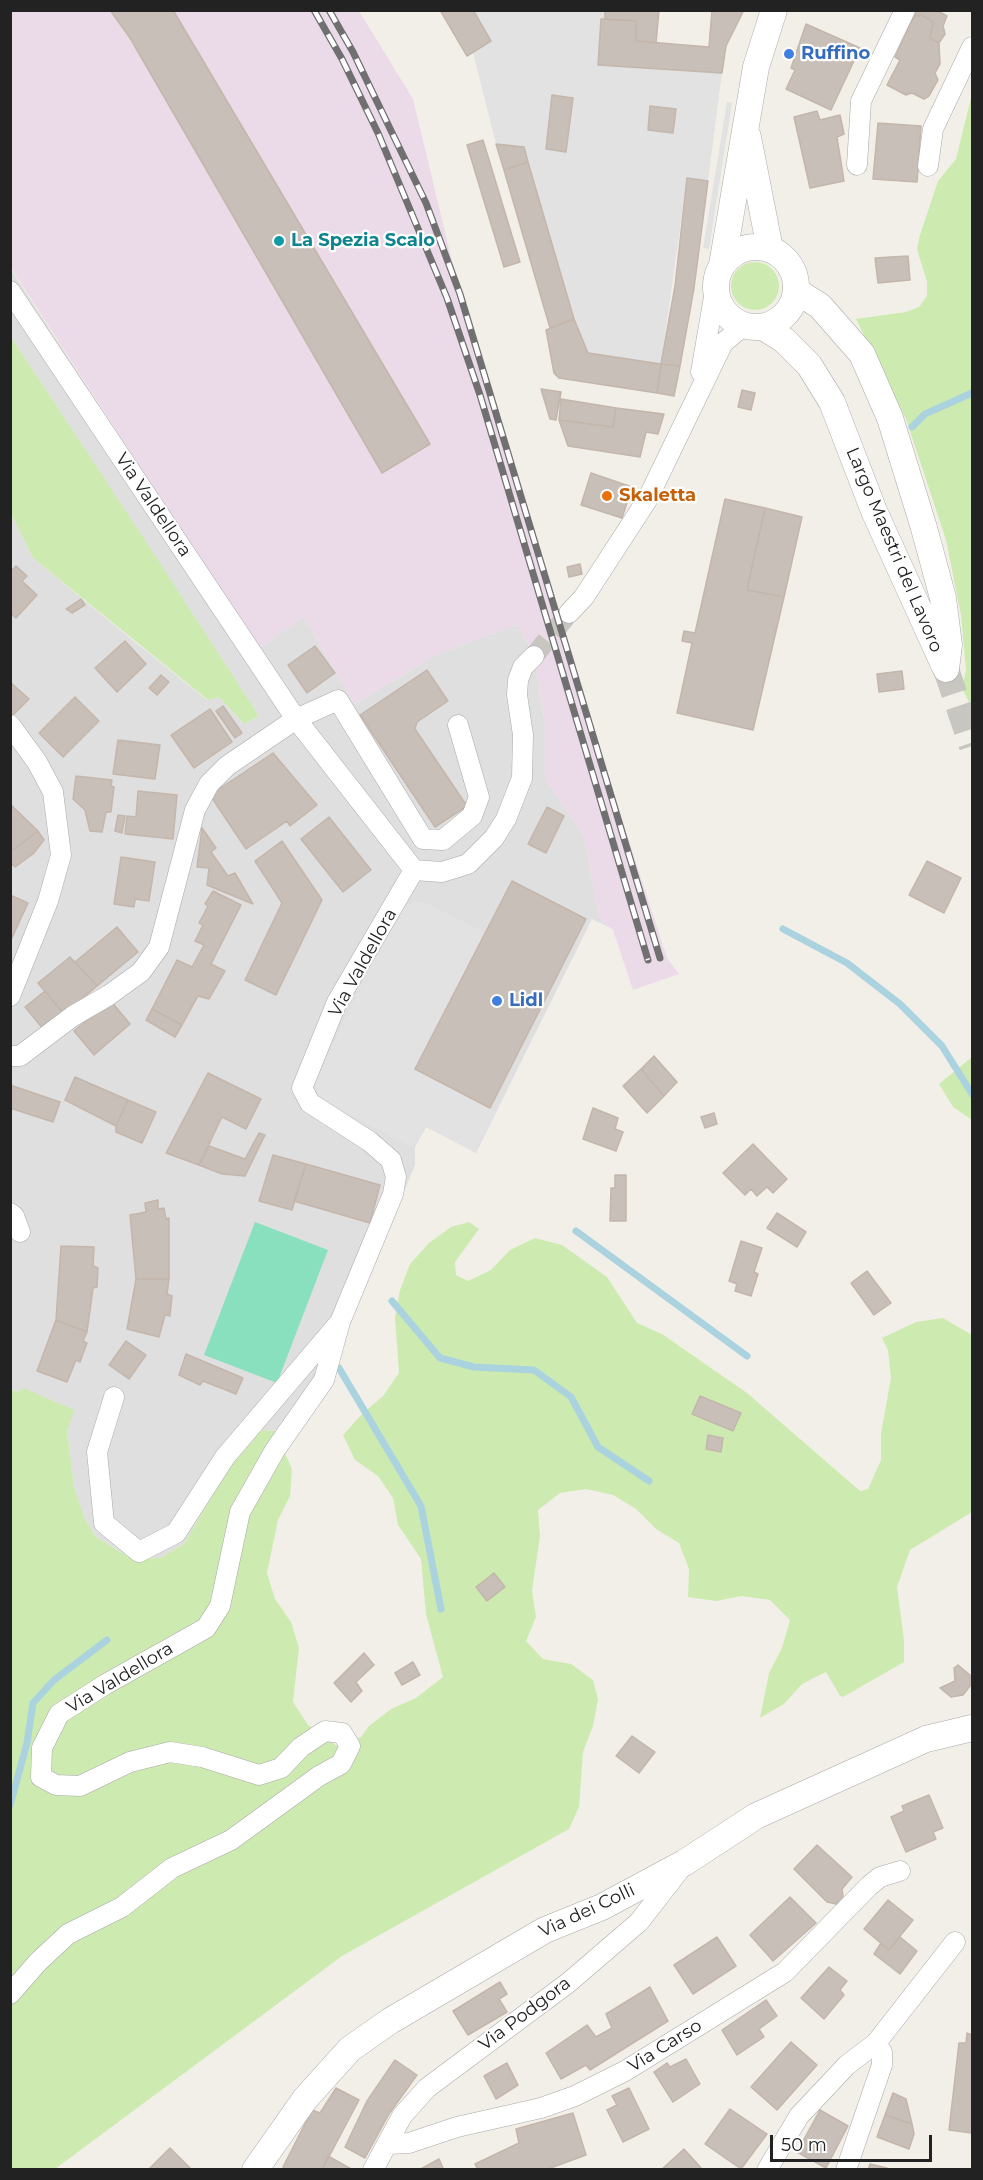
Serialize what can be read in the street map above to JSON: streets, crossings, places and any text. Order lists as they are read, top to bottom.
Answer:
{
  "streets": {
    "street": [
      "Via Valdellora",
      "Largo Maestri del Lavoro",
      "Via dei Colli",
      "Via Podgora",
      "Via Carso"
    ]
  },
  "crossings": [
    ["Via dei Colli", "Via Podgora"],
    ["Via Podgora", "Via Carso"]
  ],
  "places": [
    "Ruffino",
    "La Spezia Scalo",
    "Skaletta",
    "Lidl"
  ],
  "scale_bar": "50 m"
}
